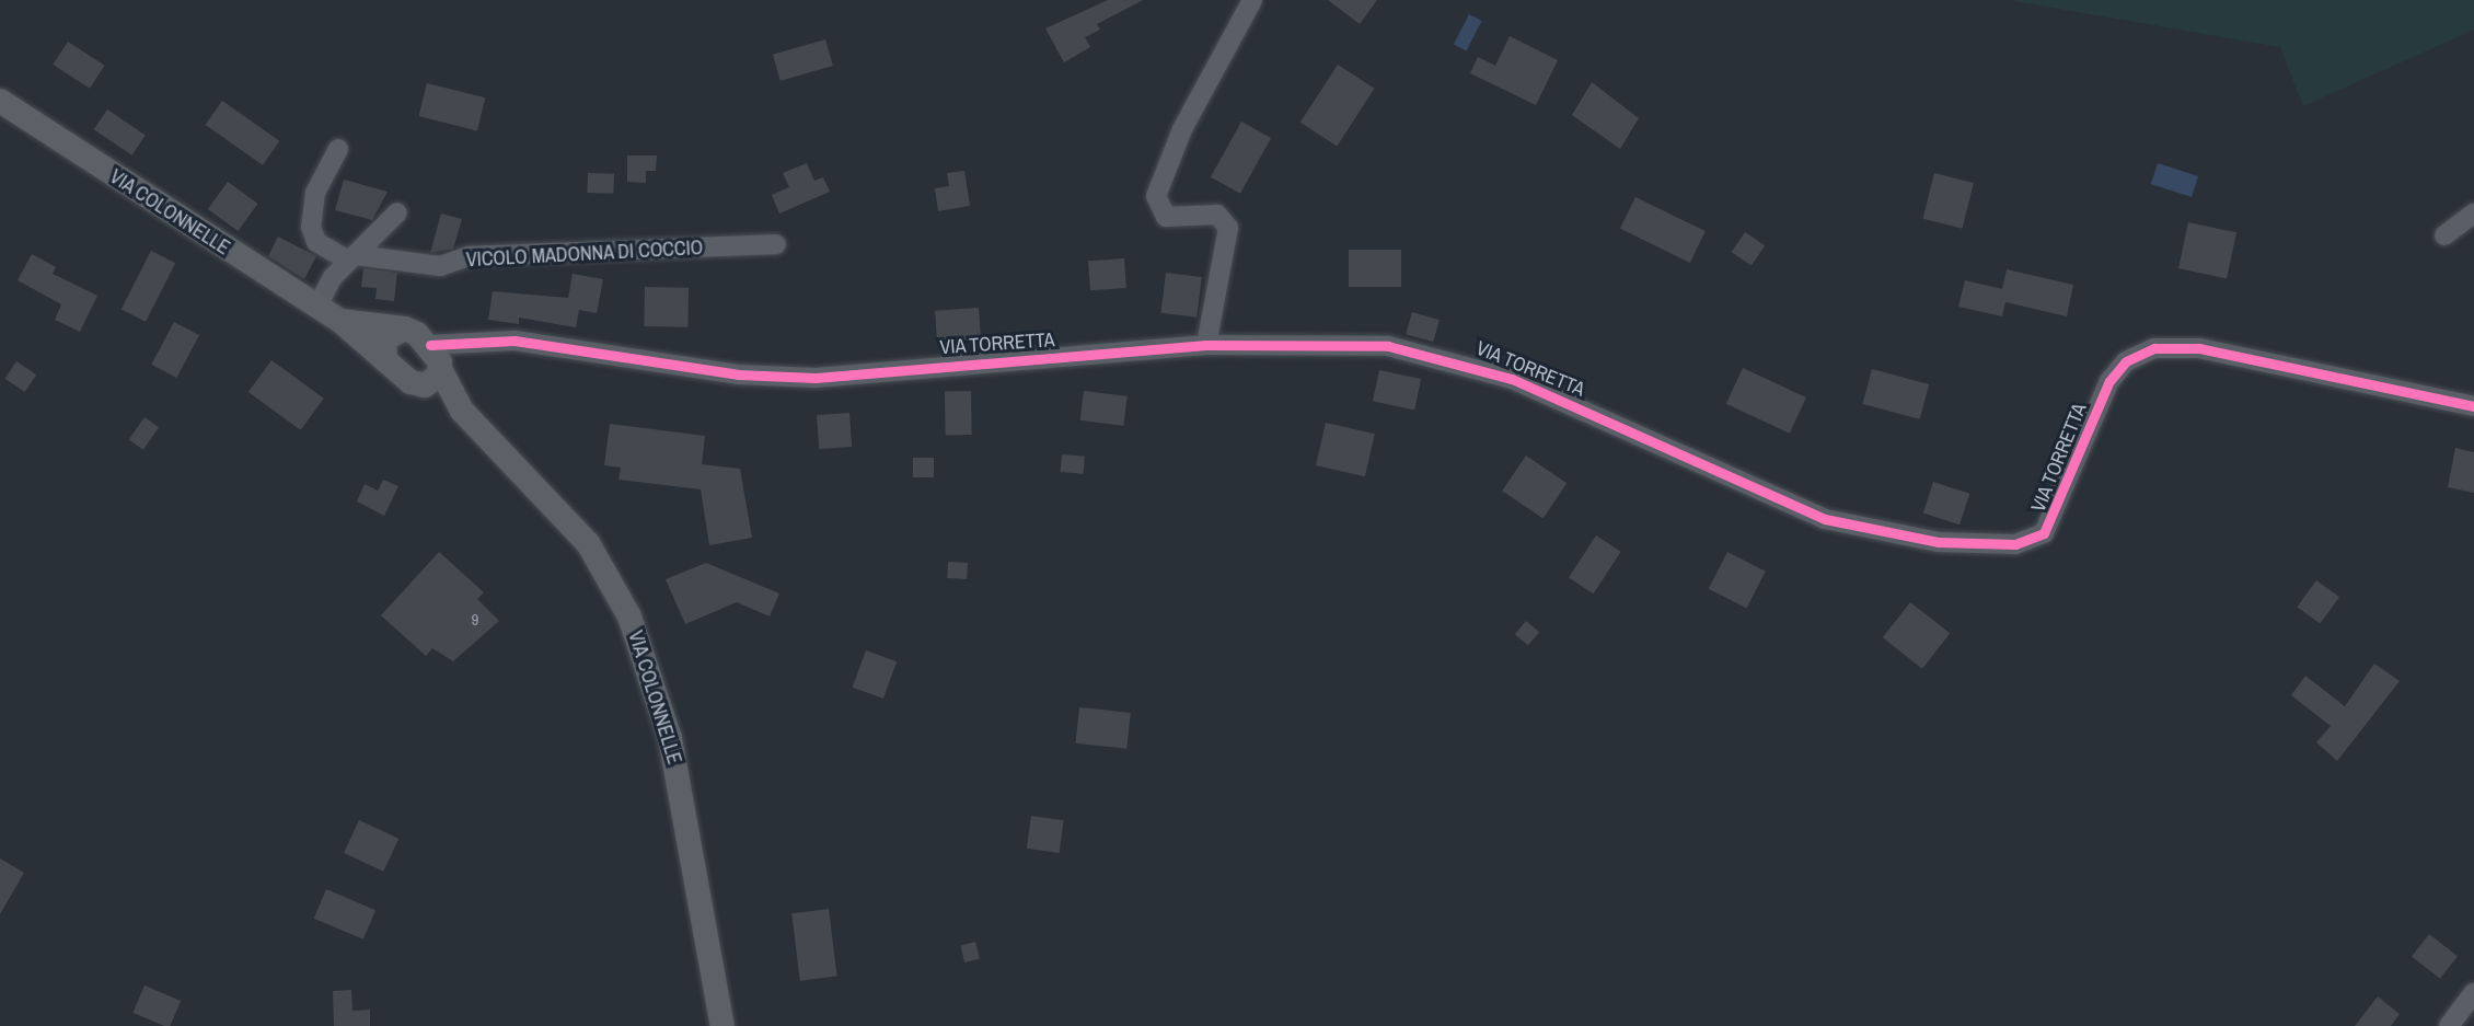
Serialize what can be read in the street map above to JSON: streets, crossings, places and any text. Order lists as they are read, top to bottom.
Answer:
{
  "streets": {
    "main road": ["VIA COLONNELLE"],
    "street": ["VICOLO MADONNA DI COCCIO", "VIA TORRETTA"]
  },
  "crossings": [
    ["VIA COLONNELLE", "VIA TORRETTA"]
  ],
  "house_numbers": ["9"]
}
